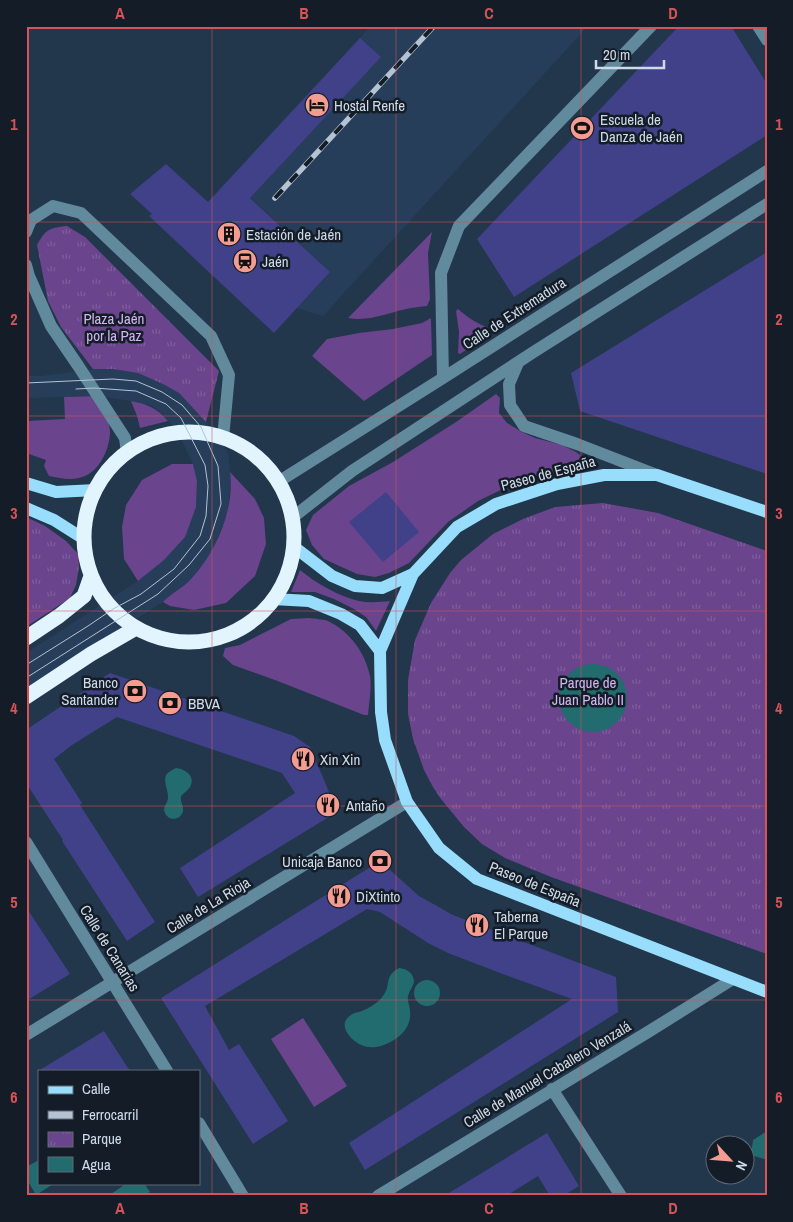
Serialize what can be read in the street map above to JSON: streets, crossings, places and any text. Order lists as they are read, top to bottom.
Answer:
{
  "streets": {
    "main road": ["Paseo de España"],
    "street": [
      "Calle de Extremadura",
      "Calle de La Rioja",
      "Calle de Canarias",
      "Calle de Manuel Caballero Venzalá"
    ]
  },
  "crossings": [
    ["Paseo de España", "Calle de La Rioja"],
    ["Paseo de España", "Calle de Manuel Caballero Venzalá"],
    ["Calle de La Rioja", "Calle de Canarias"]
  ],
  "parks": ["Plaza Jaén por la Paz", "Parque de Juan Pablo II"],
  "places": {
    "hotel": ["Hostal Renfe"],
    "sports": ["Escuela de Danza de Jaén"],
    "building": ["Estación de Jaén"],
    "station": ["Jaén"],
    "bank": ["Banco Santander", "BBVA", "Unicaja Banco"],
    "restaurant": [
      "Xin Xin",
      "Antaño",
      "DiXtinto",
      "Taberna El Parque"
    ]
  },
  "legend": [
    "Calle",
    "Ferrocarril",
    "Parque",
    "Agua"
  ],
  "scale_bar": "20 m",
  "north": "bottom right",
  "grid": {
    "columns": [
      "A",
      "B",
      "C",
      "D"
    ],
    "rows": [
      "1",
      "2",
      "3",
      "4",
      "5",
      "6"
    ]
  }
}
